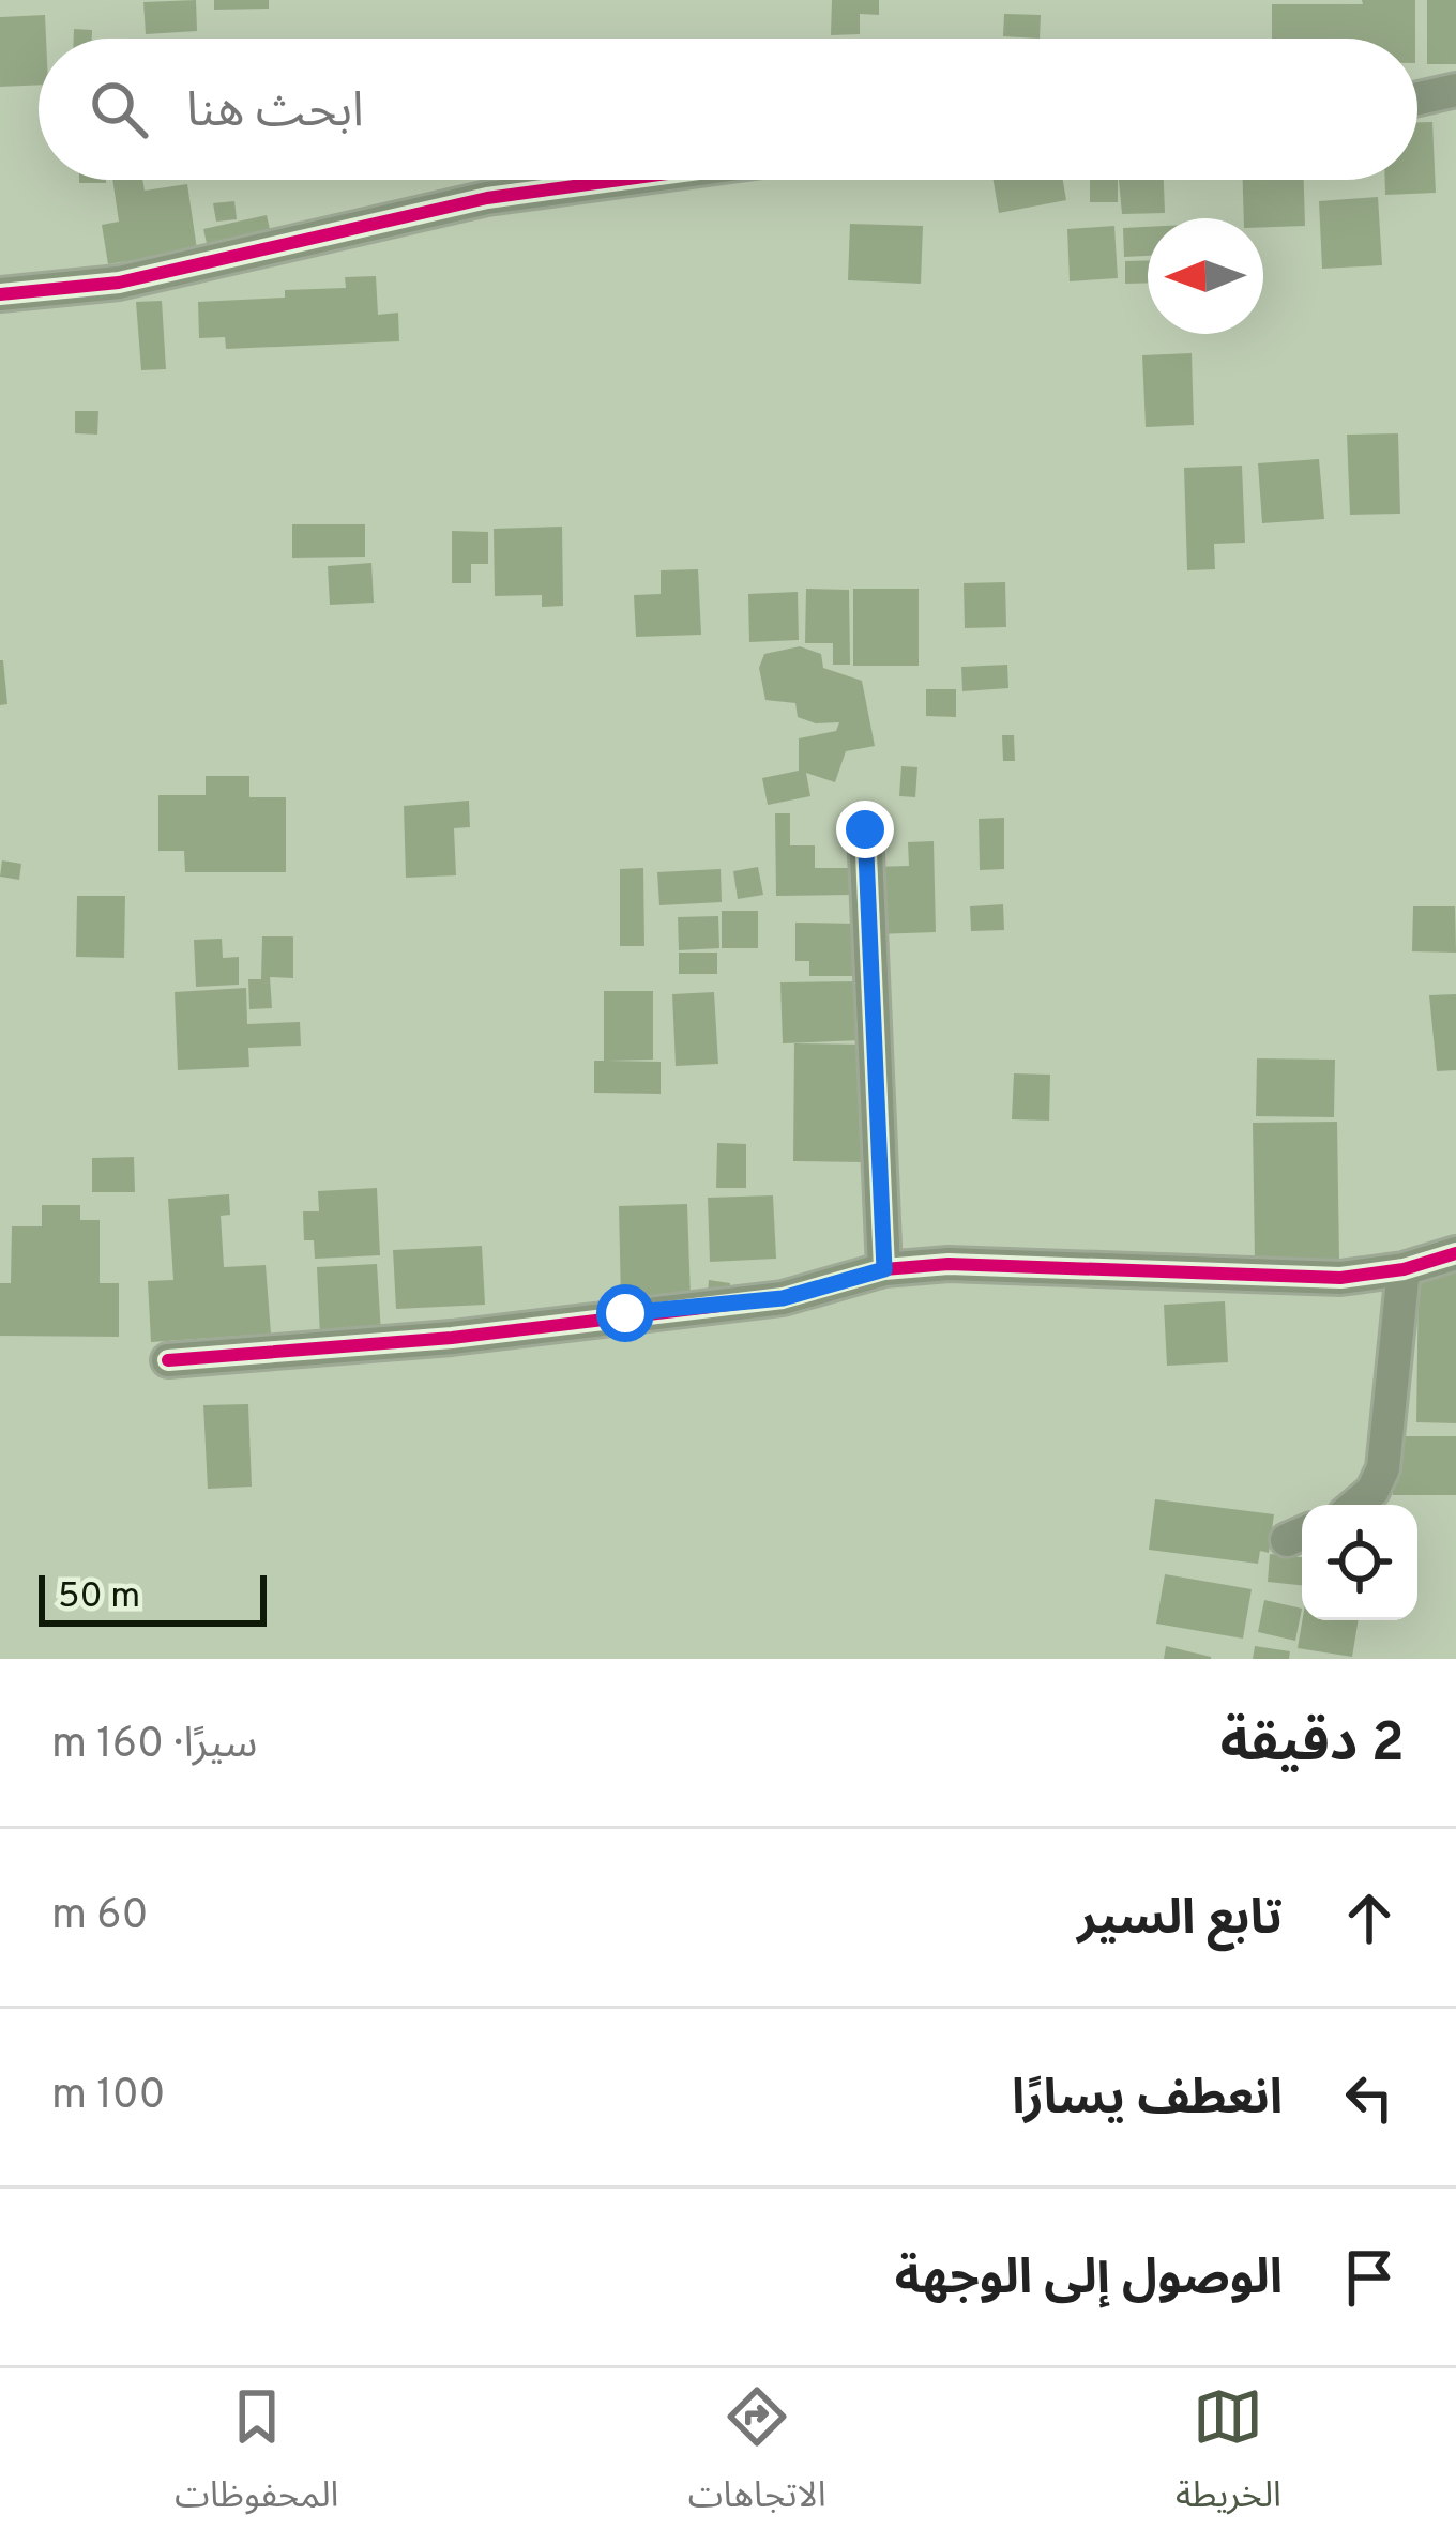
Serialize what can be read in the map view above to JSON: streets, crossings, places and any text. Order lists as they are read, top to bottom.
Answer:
{
  "scale_bar": "50 m",
  "north": "left",
  "page": {
    "search": "ابحث هنا",
    "scale": "50 m",
    "heading": ["2 دقيقة", "سيرًا · 160 m"],
    "list": [
      ["تابع السير", "60 m"],
      ["انعطف يسارًا", "100 m"],
      "الوصول إلى الوجهة"
    ],
    "nav": ["الخريطة", "الاتجاهات", "المحفوظات"]
  }
}
